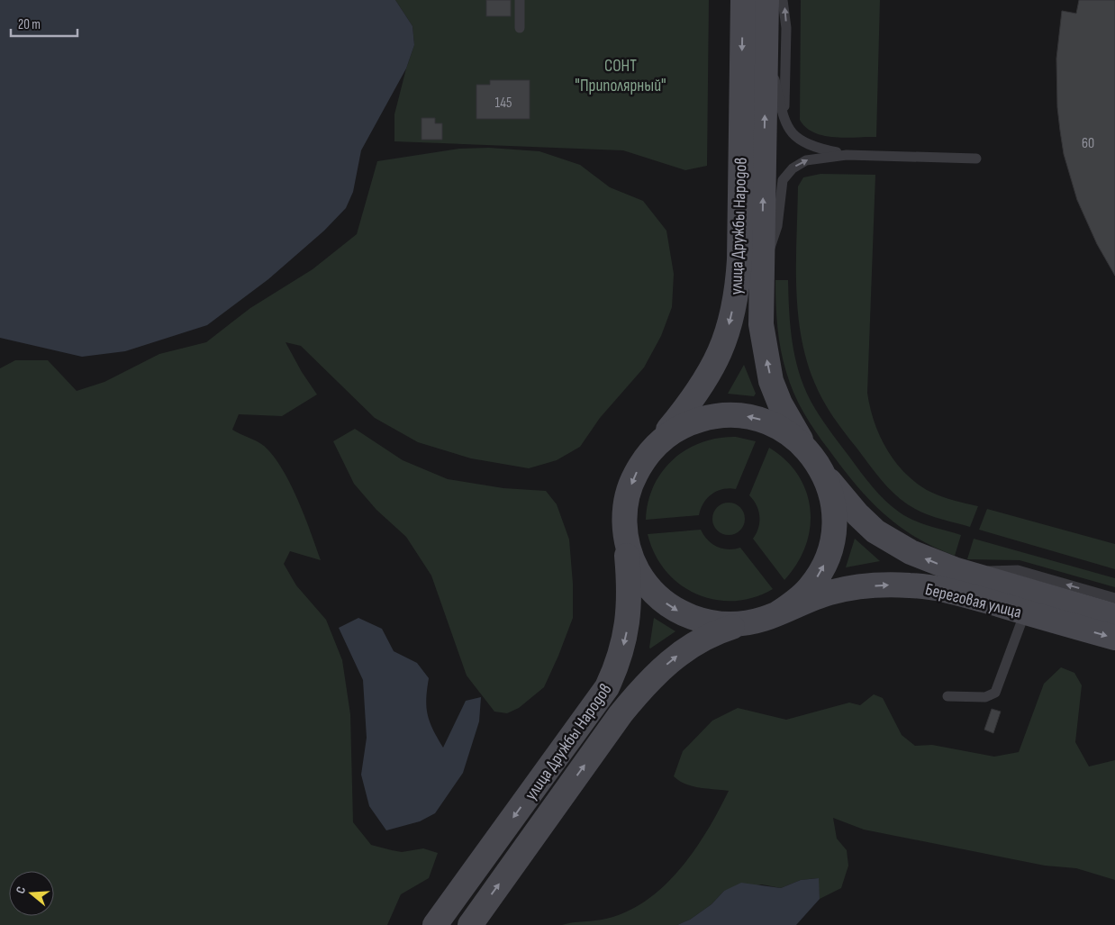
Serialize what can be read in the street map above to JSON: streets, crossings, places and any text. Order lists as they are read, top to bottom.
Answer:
{
  "streets": {
    "main road": ["улица Дружбы Народов", "Береговая улица"]
  },
  "crossings": [
    ["улица Дружбы Народов", "Береговая улица"]
  ],
  "parks": ["СОНТ \"Приполярный\""],
  "house_numbers": ["145", "60"],
  "scale_bar": "20 m",
  "north": "left"
}
